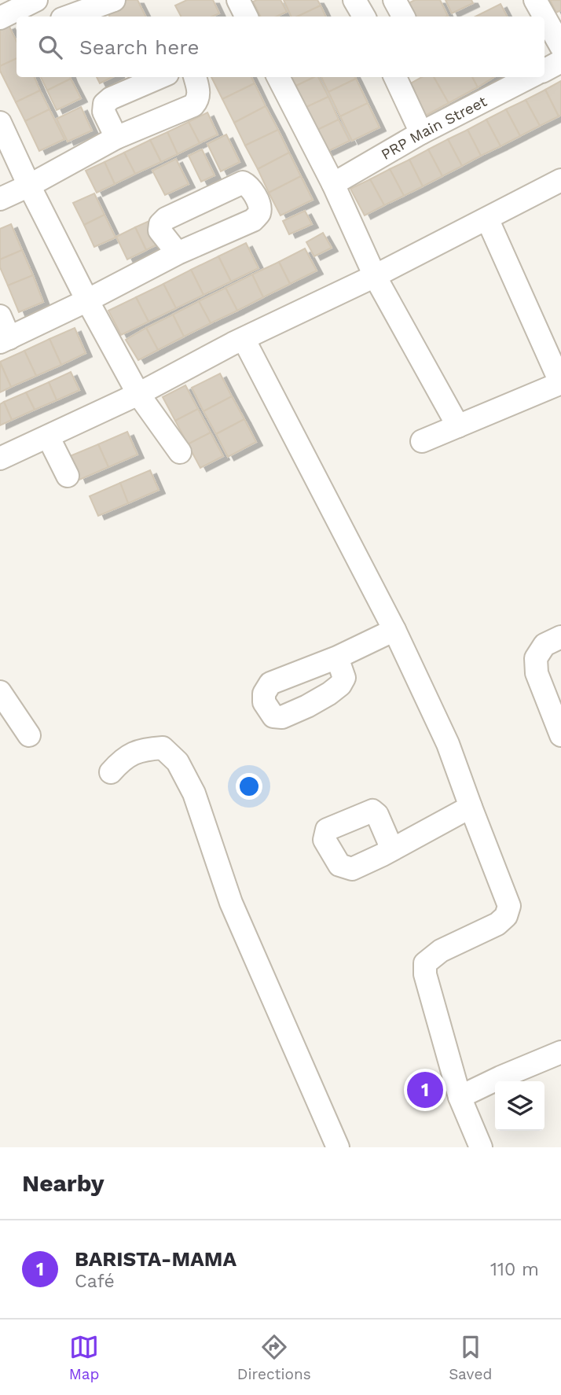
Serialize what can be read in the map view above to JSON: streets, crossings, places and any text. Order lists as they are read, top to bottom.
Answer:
{
  "streets": {
    "street": ["PRP Main Street"]
  },
  "page": {
    "search": "Search here",
    "pins": "1",
    "heading": "Nearby",
    "list": [
      {
        "mark": "1",
        "name": "BARISTA-MAMA",
        "note": "Café",
        "value": "110 m"
      }
    ],
    "nav": ["Map", "Directions", "Saved"]
  }
}
